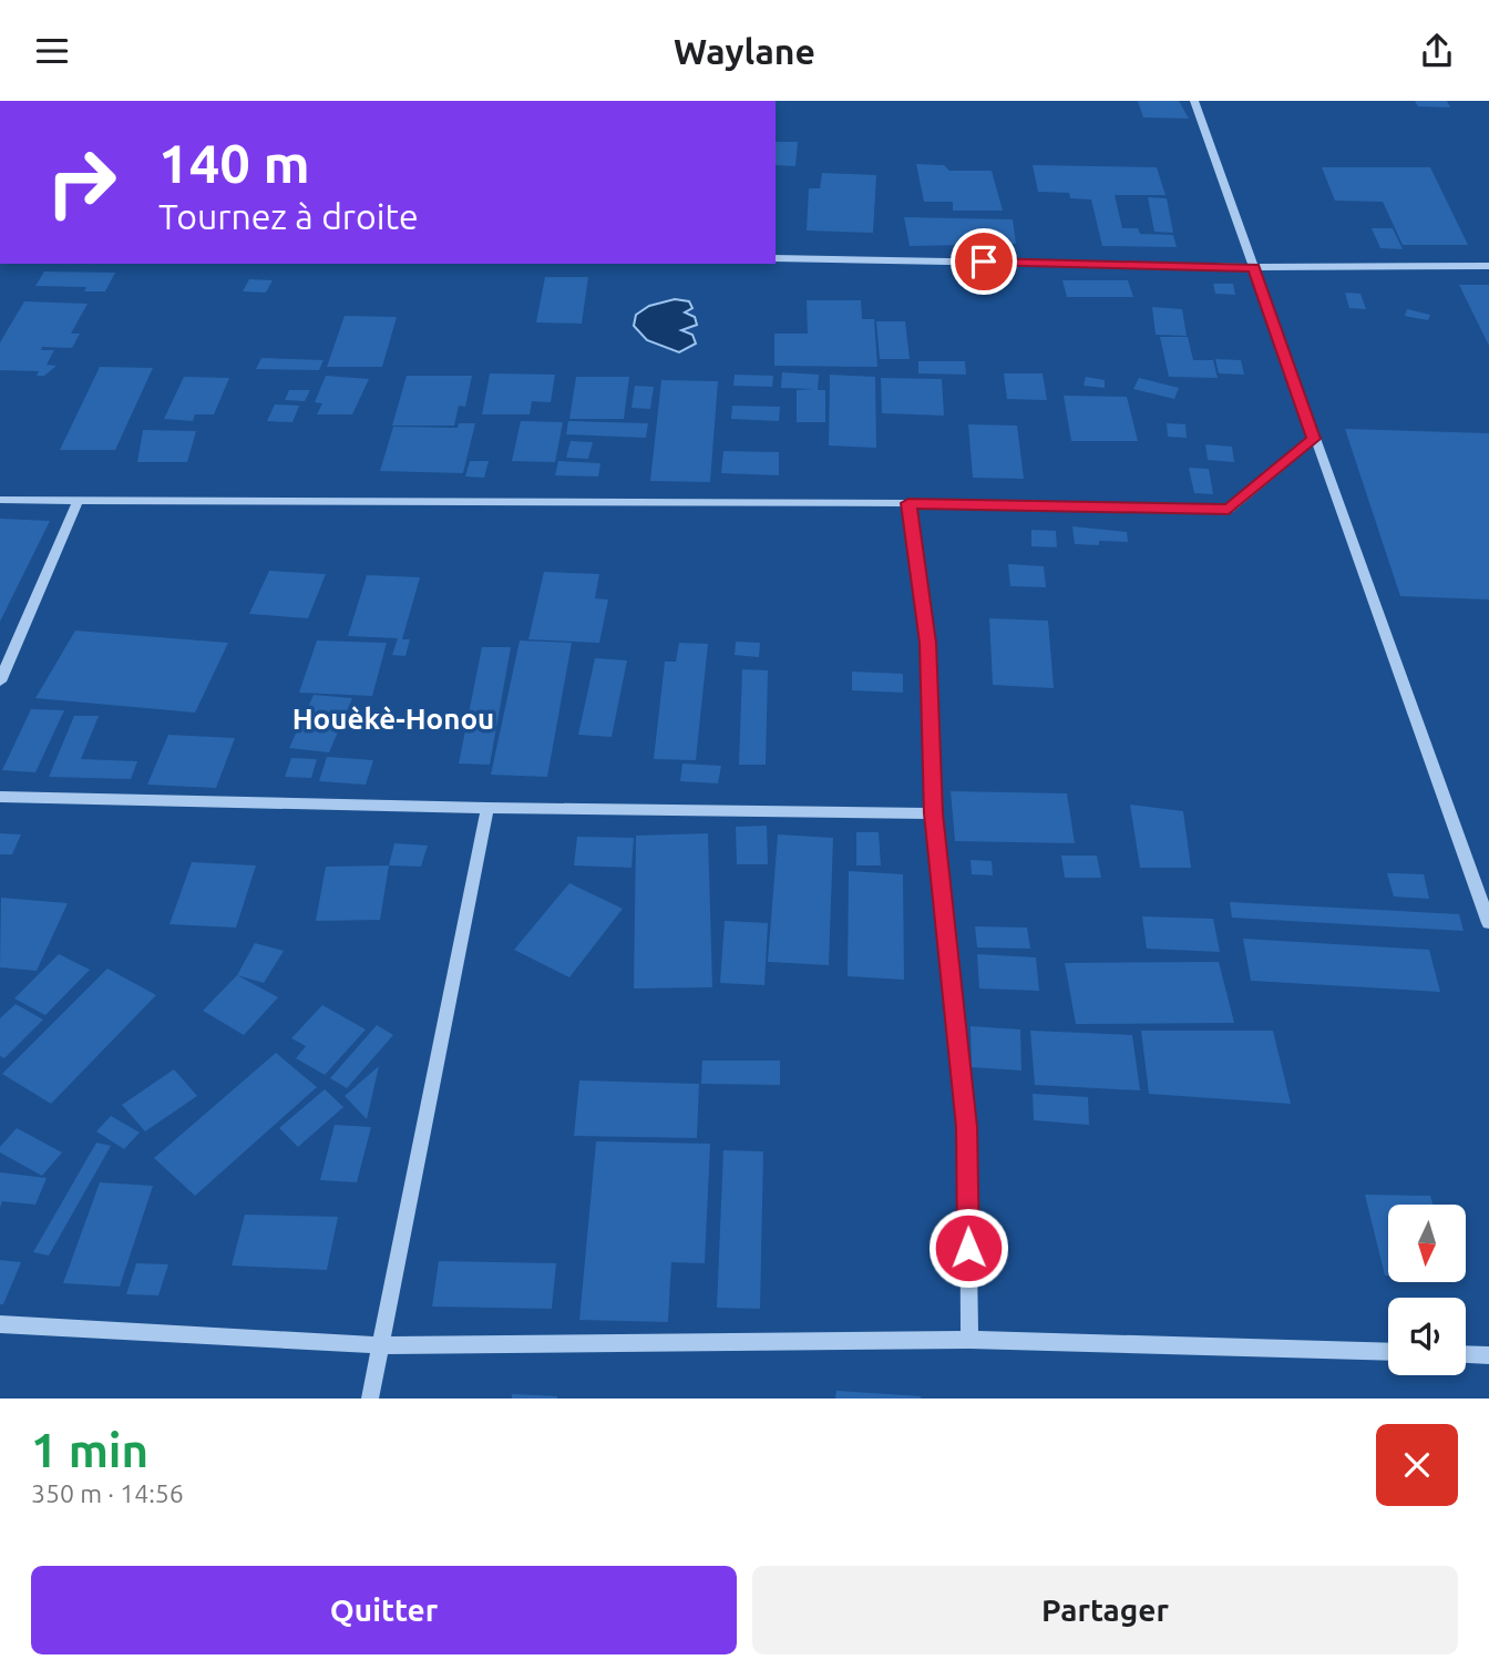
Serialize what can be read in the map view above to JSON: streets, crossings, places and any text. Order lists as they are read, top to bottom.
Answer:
{
  "districts": ["Houèkè-Honou"],
  "north": "bottom",
  "page": {
    "header": "Waylane",
    "turn": ["140 m", "Tournez à droite"],
    "heading": ["1 min", "350 m · 14:56"],
    "buttons": ["Quitter", "Partager"]
  }
}
